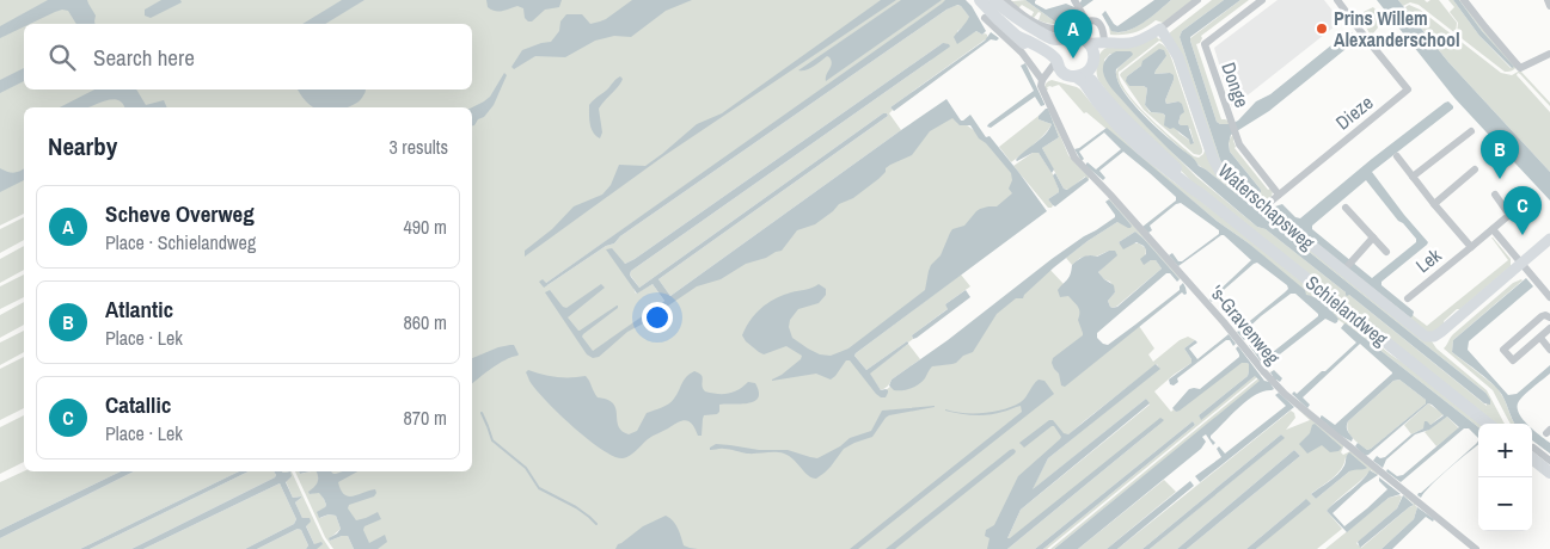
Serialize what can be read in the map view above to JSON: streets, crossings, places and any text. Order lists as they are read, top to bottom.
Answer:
{
  "streets": {
    "main road": ["Schielandweg"],
    "street": [
      "Donge",
      "Dieze",
      "Waterschapsweg",
      "Lek",
      "'s-Gravenweg"
    ]
  },
  "crossings": [
    ["Donge", "Dieze"],
    ["Dieze", "Waterschapsweg"]
  ],
  "places": ["Prins Willem Alexanderschool"],
  "page": {
    "pins": ["A", "B", "C"],
    "search": "Search here",
    "heading": ["Nearby", "3 results"],
    "list": [
      {
        "mark": "A",
        "name": "Scheve Overweg",
        "note": "Place · Schielandweg",
        "value": "490 m"
      },
      {
        "mark": "B",
        "name": "Atlantic",
        "note": "Place · Lek",
        "value": "860 m"
      },
      {
        "mark": "C",
        "name": "Catallic",
        "note": "Place · Lek",
        "value": "870 m"
      }
    ],
    "map_buttons": ["+", "−"]
  }
}
